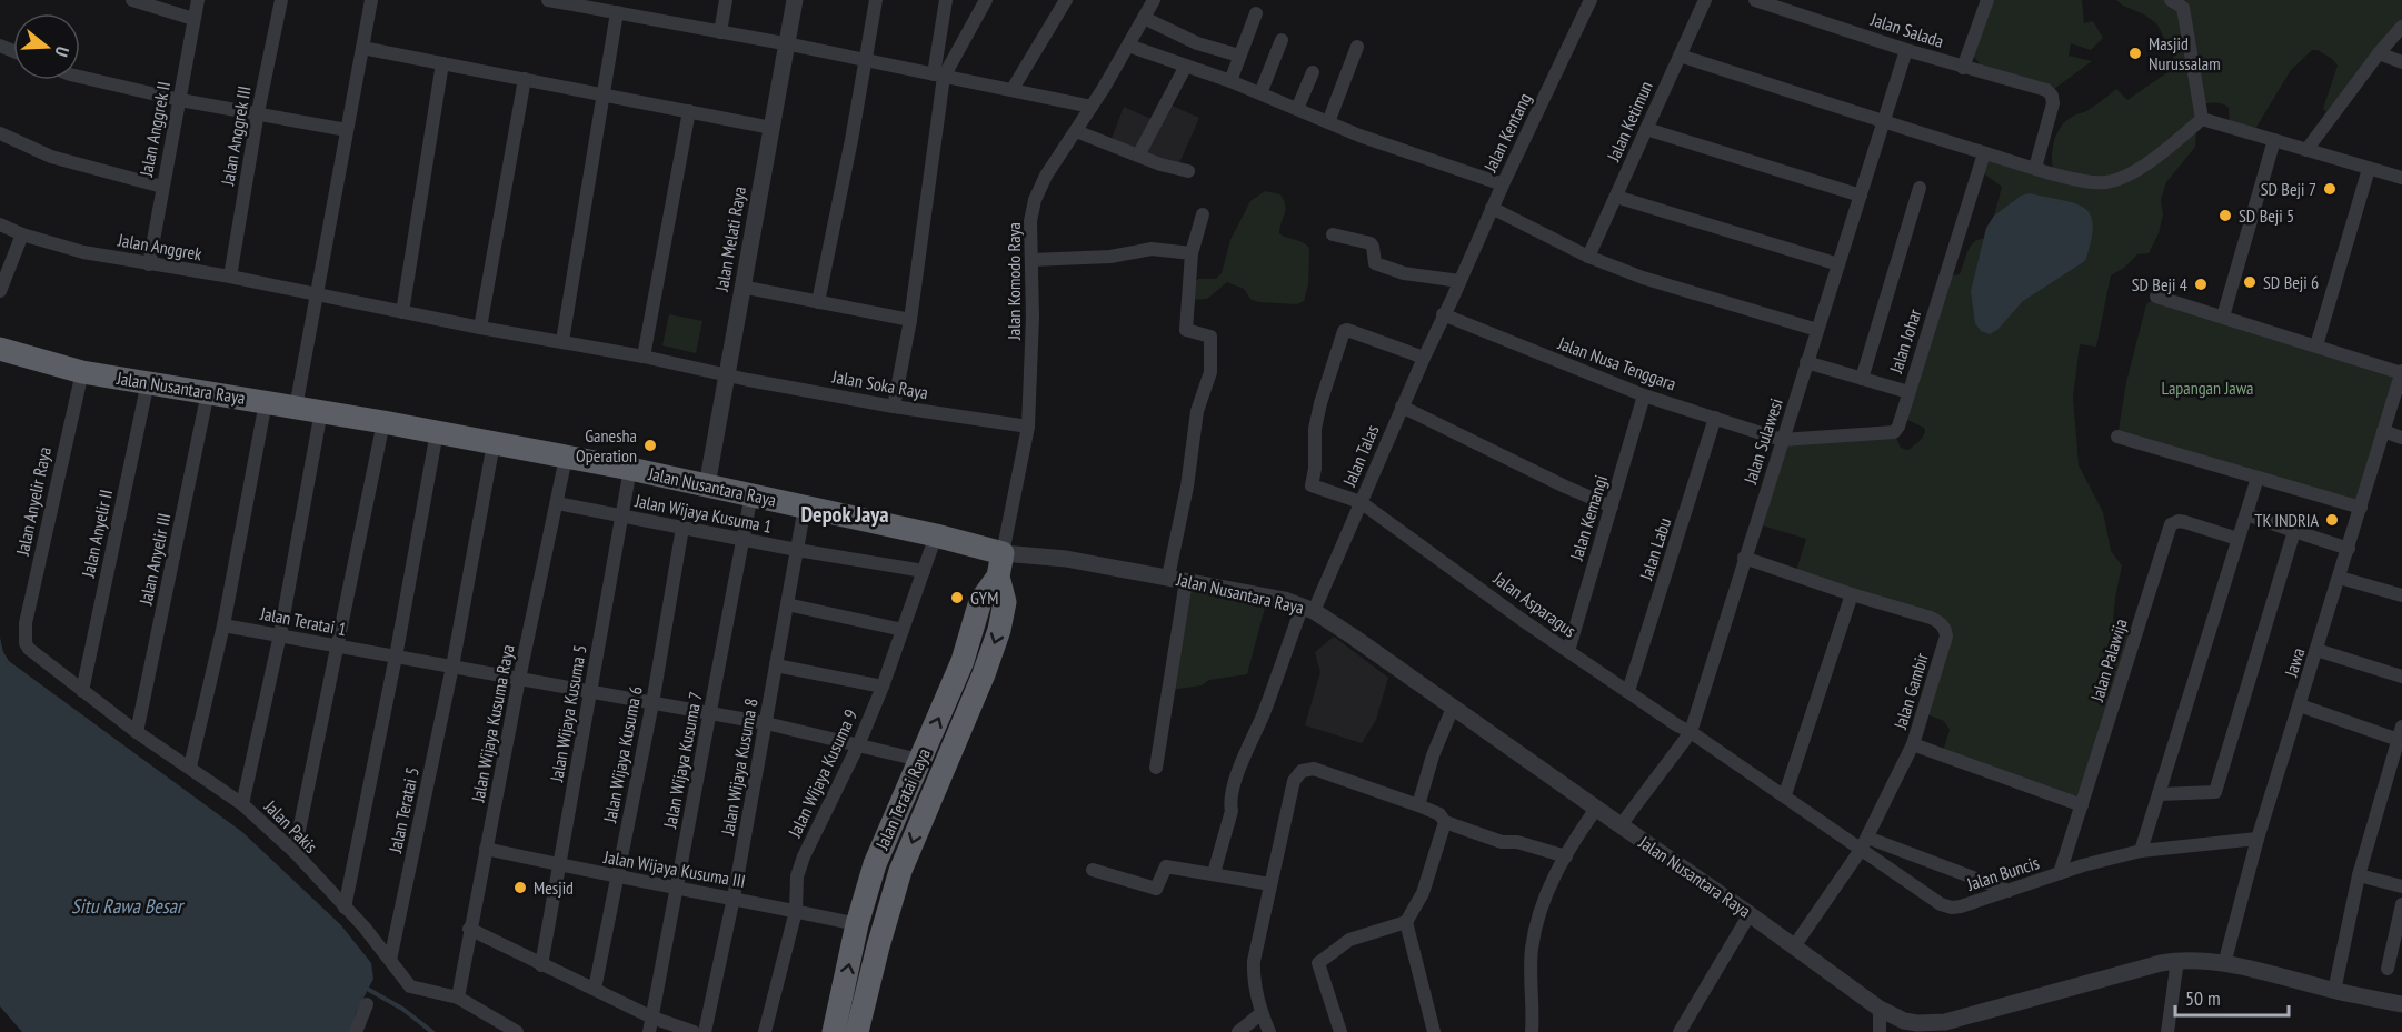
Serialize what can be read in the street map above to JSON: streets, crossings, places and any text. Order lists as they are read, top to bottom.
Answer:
{
  "streets": {
    "highway": ["Jalan Nusantara Raya", "Jalan Teratai Raya"],
    "street": [
      "Jalan Salada",
      "Jalan Ketimun",
      "Jalan Anggrek II",
      "Jalan Kentang",
      "Jalan Anggrek III",
      "Jalan Melati Raya",
      "Jalan Anggrek",
      "Jalan Komodo Raya",
      "Jalan Johar",
      "Jalan Nusa Tenggara",
      "Jalan Soka Raya",
      "Jalan Sulawesi",
      "Jalan Talas",
      "Jalan Anyelir Raya",
      "Jalan Wijaya Kusuma 1",
      "Jalan Kemangi",
      "Jalan Anyelir II",
      "Jalan Labu",
      "Jalan Anyelir III",
      "Jalan Asparagus",
      "Jalan Teratai 1",
      "Jalan Palawija",
      "Jawa",
      "Jalan Gambir",
      "Jalan Wijaya Kusuma 5",
      "Jalan Wijaya Kusuma Raya",
      "Jalan Wijaya Kusuma 6",
      "Jalan Wijaya Kusuma 7",
      "Jalan Wijaya Kusuma 8",
      "Jalan Wijaya Kusuma 9",
      "Jalan Teratai 5",
      "Jalan Pakis",
      "Jalan Wijaya Kusuma III",
      "Jalan Buncis"
    ]
  },
  "crossings": [
    ["Jalan Salada", "Jalan Sulawesi"],
    ["Jalan Anggrek II", "Jalan Anggrek"],
    ["Jalan Kentang", "Jalan Nusa Tenggara"],
    ["Jalan Kentang", "Jalan Talas"],
    ["Jalan Anggrek III", "Jalan Anggrek"],
    ["Jalan Melati Raya", "Jalan Soka Raya"],
    ["Jalan Melati Raya", "Jalan Nusantara Raya"],
    ["Jalan Anggrek", "Jalan Soka Raya"],
    ["Jalan Komodo Raya", "Jalan Soka Raya"],
    ["Jalan Komodo Raya", "Jalan Nusantara Raya"],
    ["Jalan Komodo Raya", "Jalan Teratai Raya"],
    ["Jalan Johar", "Jalan Nusa Tenggara"],
    ["Jalan Johar", "Jalan Sulawesi"],
    ["Jalan Nusa Tenggara", "Jalan Sulawesi"],
    ["Jalan Nusa Tenggara", "Jalan Talas"],
    ["Jalan Nusa Tenggara", "Jalan Kemangi"],
    ["Jalan Nusa Tenggara", "Jalan Labu"],
    ["Jalan Nusantara Raya", "Jalan Sulawesi"],
    ["Jalan Nusantara Raya", "Jalan Talas"],
    ["Jalan Nusantara Raya", "Jalan Anyelir Raya"],
    ["Jalan Nusantara Raya", "Jalan Anyelir II"],
    ["Jalan Nusantara Raya", "Jalan Anyelir III"],
    ["Jalan Nusantara Raya", "Jawa"],
    ["Jalan Nusantara Raya", "Jalan Gambir"],
    ["Jalan Nusantara Raya", "Jalan Wijaya Kusuma 5"],
    ["Jalan Nusantara Raya", "Jalan Wijaya Kusuma Raya"],
    ["Jalan Nusantara Raya", "Jalan Wijaya Kusuma 7"],
    ["Jalan Nusantara Raya", "Jalan Wijaya Kusuma 8"],
    ["Jalan Nusantara Raya", "Jalan Wijaya Kusuma 9"],
    ["Jalan Nusantara Raya", "Jalan Teratai Raya"],
    ["Jalan Nusantara Raya", "Jalan Teratai 5"],
    ["Jalan Sulawesi", "Jalan Asparagus"],
    ["Jalan Sulawesi", "Jalan Gambir"],
    ["Jalan Sulawesi", "Jalan Buncis"],
    ["Jalan Talas", "Jalan Asparagus"],
    ["Jalan Anyelir Raya", "Jalan Anyelir II"],
    ["Jalan Anyelir Raya", "Jalan Pakis"],
    ["Jalan Wijaya Kusuma 1", "Jalan Wijaya Kusuma 5"],
    ["Jalan Wijaya Kusuma 1", "Jalan Wijaya Kusuma Raya"],
    ["Jalan Wijaya Kusuma 1", "Jalan Wijaya Kusuma 6"],
    ["Jalan Wijaya Kusuma 1", "Jalan Wijaya Kusuma 7"],
    ["Jalan Wijaya Kusuma 1", "Jalan Wijaya Kusuma 8"],
    ["Jalan Wijaya Kusuma 1", "Jalan Wijaya Kusuma 9"],
    ["Jalan Kemangi", "Jalan Asparagus"],
    ["Jalan Anyelir II", "Jalan Pakis"],
    ["Jalan Labu", "Jalan Asparagus"],
    ["Jalan Anyelir III", "Jalan Pakis"],
    ["Jalan Asparagus", "Jalan Buncis"],
    ["Jalan Teratai 1", "Jalan Wijaya Kusuma 5"],
    ["Jalan Teratai 1", "Jalan Wijaya Kusuma Raya"],
    ["Jalan Teratai 1", "Jalan Wijaya Kusuma 6"],
    ["Jalan Teratai 1", "Jalan Wijaya Kusuma 7"],
    ["Jalan Teratai 1", "Jalan Wijaya Kusuma 8"],
    ["Jalan Teratai 1", "Jalan Wijaya Kusuma 9"],
    ["Jalan Teratai 1", "Jalan Teratai Raya"],
    ["Jalan Teratai 1", "Jalan Teratai 5"],
    ["Jalan Palawija", "Jalan Buncis"],
    ["Jawa", "Jalan Buncis"],
    ["Jalan Gambir", "Jalan Buncis"],
    ["Jalan Wijaya Kusuma 5", "Jalan Wijaya Kusuma III"],
    ["Jalan Wijaya Kusuma Raya", "Jalan Pakis"],
    ["Jalan Wijaya Kusuma Raya", "Jalan Wijaya Kusuma III"],
    ["Jalan Wijaya Kusuma 6", "Jalan Wijaya Kusuma III"],
    ["Jalan Wijaya Kusuma 7", "Jalan Wijaya Kusuma III"],
    ["Jalan Wijaya Kusuma 8", "Jalan Wijaya Kusuma III"],
    ["Jalan Wijaya Kusuma 9", "Jalan Wijaya Kusuma III"],
    ["Jalan Teratai Raya", "Jalan Wijaya Kusuma III"],
    ["Jalan Teratai 5", "Jalan Pakis"]
  ],
  "districts": ["Depok Jaya"],
  "water": ["Situ Rawa Besar"],
  "parks": ["Lapangan Jawa"],
  "places": [
    "Masjid Nurussalam",
    "SD Beji 7",
    "SD Beji 5",
    "SD Beji 6",
    "SD Beji 4",
    "Ganesha Operation",
    "TK INDRIA",
    "GYM",
    "Mesjid"
  ],
  "scale_bar": "50 m",
  "north": "right"
}
